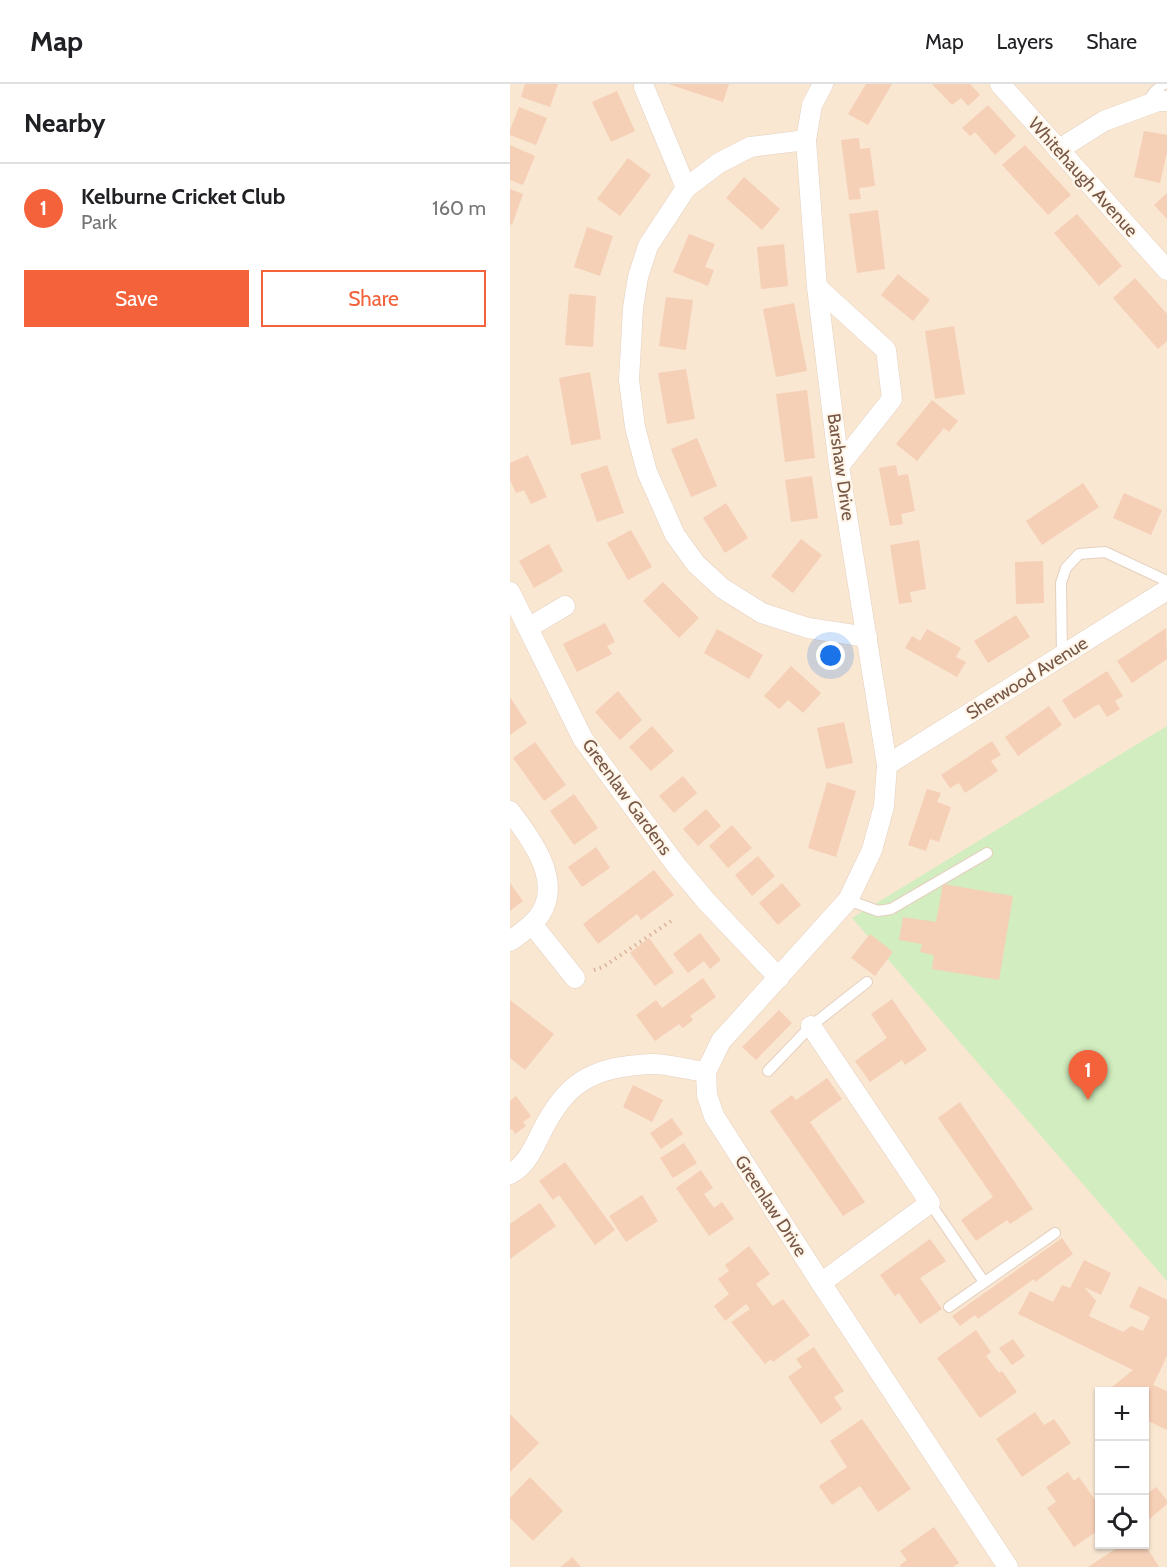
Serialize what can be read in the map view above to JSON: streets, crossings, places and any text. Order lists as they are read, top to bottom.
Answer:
{
  "streets": {
    "street": [
      "Whitehaugh Avenue",
      "Barshaw Drive",
      "Sherwood Avenue",
      "Greenlaw Gardens",
      "Greenlaw Drive"
    ]
  },
  "crossings": [
    ["Barshaw Drive", "Sherwood Avenue"]
  ],
  "page": {
    "header": "Map",
    "nav": ["Map", "Layers", "Share"],
    "heading": "Nearby",
    "list": [
      {
        "mark": "1",
        "name": "Kelburne Cricket Club",
        "note": "Park",
        "value": "160 m"
      }
    ],
    "buttons": ["Save", "Share"],
    "pins": "1",
    "map_buttons": ["+", "−"]
  }
}
